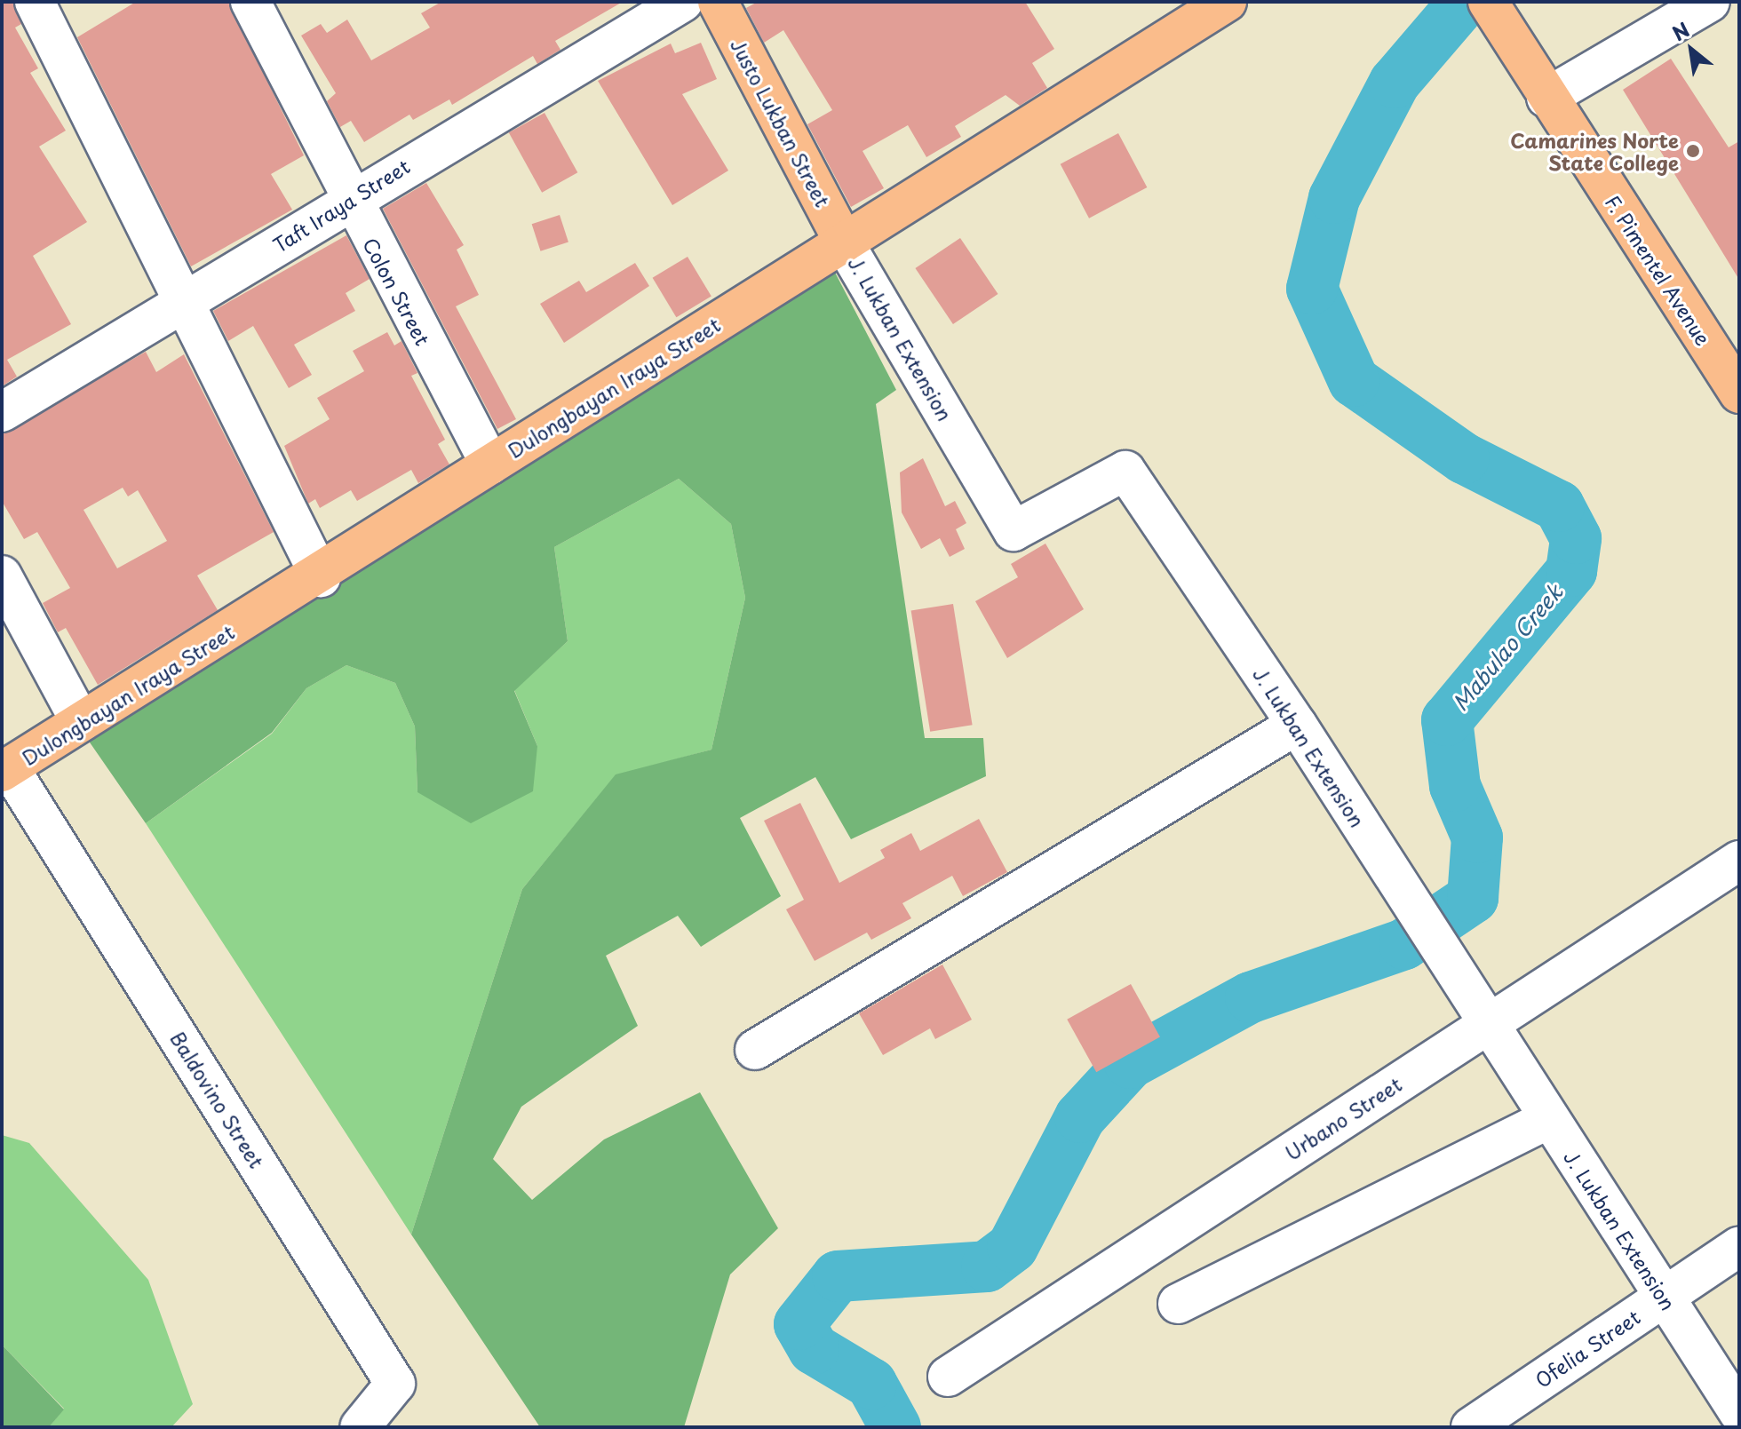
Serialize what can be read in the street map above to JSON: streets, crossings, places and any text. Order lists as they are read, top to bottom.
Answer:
{
  "streets": {
    "main road": ["Justo Lukban Street", "F. Pimentel Avenue", "Dulongbayan Iraya Street"],
    "street": [
      "Taft Iraya Street",
      "Colon Street",
      "J. Lukban Extension",
      "Baldovino Street",
      "Urbano Street",
      "Ofelia Street"
    ]
  },
  "crossings": [
    ["Justo Lukban Street", "J. Lukban Extension"],
    ["Justo Lukban Street", "Dulongbayan Iraya Street"],
    ["Taft Iraya Street", "Colon Street"],
    ["Colon Street", "Dulongbayan Iraya Street"],
    ["J. Lukban Extension", "Dulongbayan Iraya Street"],
    ["J. Lukban Extension", "Urbano Street"],
    ["J. Lukban Extension", "Ofelia Street"],
    ["Dulongbayan Iraya Street", "Baldovino Street"]
  ],
  "water": ["Mabulao Creek"],
  "places": ["Camarines Norte State College"],
  "north": "top left"
}
